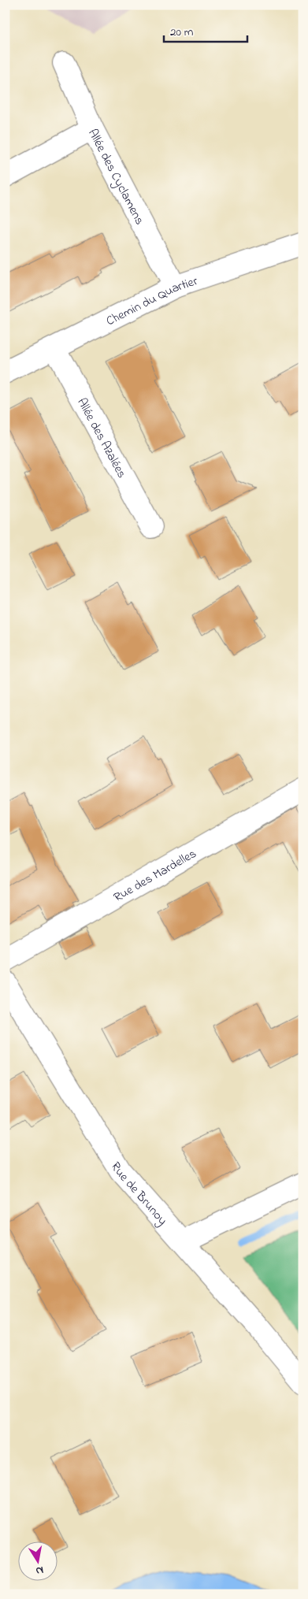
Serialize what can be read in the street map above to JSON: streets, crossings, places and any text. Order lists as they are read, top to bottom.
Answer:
{
  "streets": {
    "street": [
      "Allée des Cyclamens",
      "Chemin du Quartier",
      "Allée des Azalées",
      "Rue des Mardelles",
      "Rue de Brunoy"
    ]
  },
  "crossings": [
    ["Allée des Cyclamens", "Chemin du Quartier"],
    ["Chemin du Quartier", "Allée des Azalées"]
  ],
  "scale_bar": "20 m",
  "north": "bottom"
}
